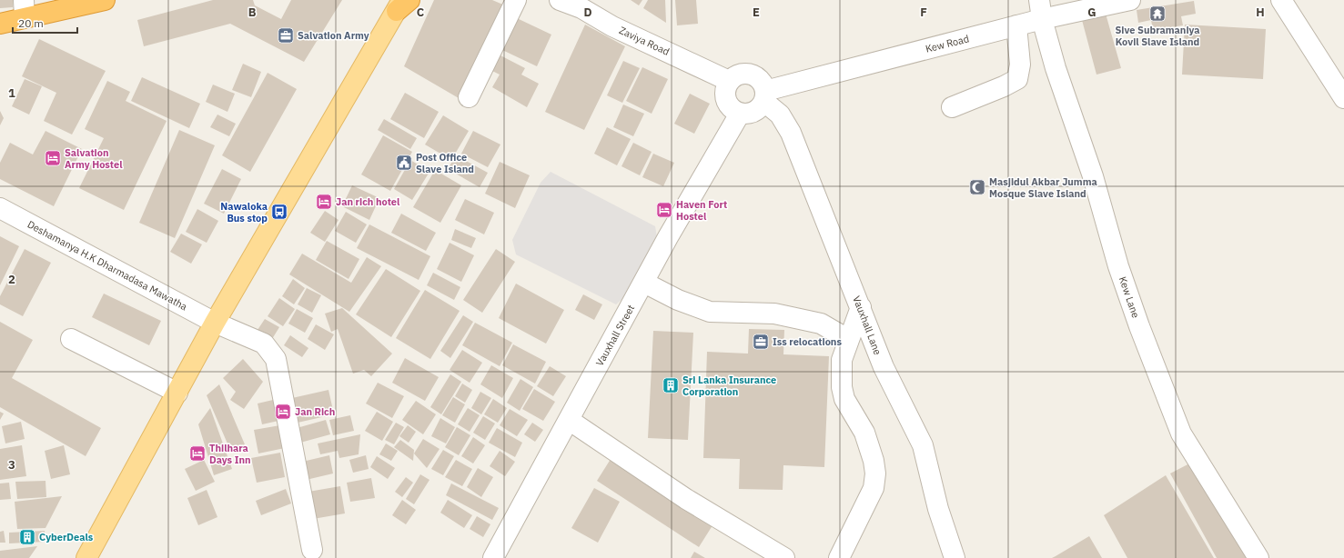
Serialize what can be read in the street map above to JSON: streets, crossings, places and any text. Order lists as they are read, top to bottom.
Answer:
{
  "streets": {
    "street": [
      "Zaviya Road",
      "Kew Road",
      "Deshamanya H.K Dharmadasa Mawatha",
      "Kew Lane",
      "Vauxhall Lane",
      "Vauxhall Street"
    ]
  },
  "crossings": [
    ["Zaviya Road", "Kew Road"],
    ["Zaviya Road", "Vauxhall Lane"],
    ["Zaviya Road", "Vauxhall Street"],
    ["Kew Road", "Kew Lane"],
    ["Kew Road", "Vauxhall Lane"],
    ["Kew Road", "Vauxhall Street"],
    ["Vauxhall Lane", "Vauxhall Street"]
  ],
  "places": {
    "temple": ["Sive Subramaniya Kovil Slave Island"],
    "office": ["Salvation Army", "Iss relocations"],
    "hotel": [
      "Salvation Army Hostel",
      "Jan rich hotel",
      "Haven Fort Hostel",
      "Jan Rich",
      "Thilhara Days Inn"
    ],
    "public building": ["Post Office Slave Island"],
    "mosque": ["Masjidul Akbar Jumma Mosque Slave Island"],
    "bus stop": ["Nawaloka Bus stop"],
    "building": ["Sri Lanka Insurance Corporation", "CyberDeals"]
  },
  "scale_bar": "20 m",
  "grid": {
    "columns": [
      "B",
      "C",
      "D",
      "E",
      "F",
      "G",
      "H"
    ],
    "rows": ["1", "2", "3"]
  }
}
